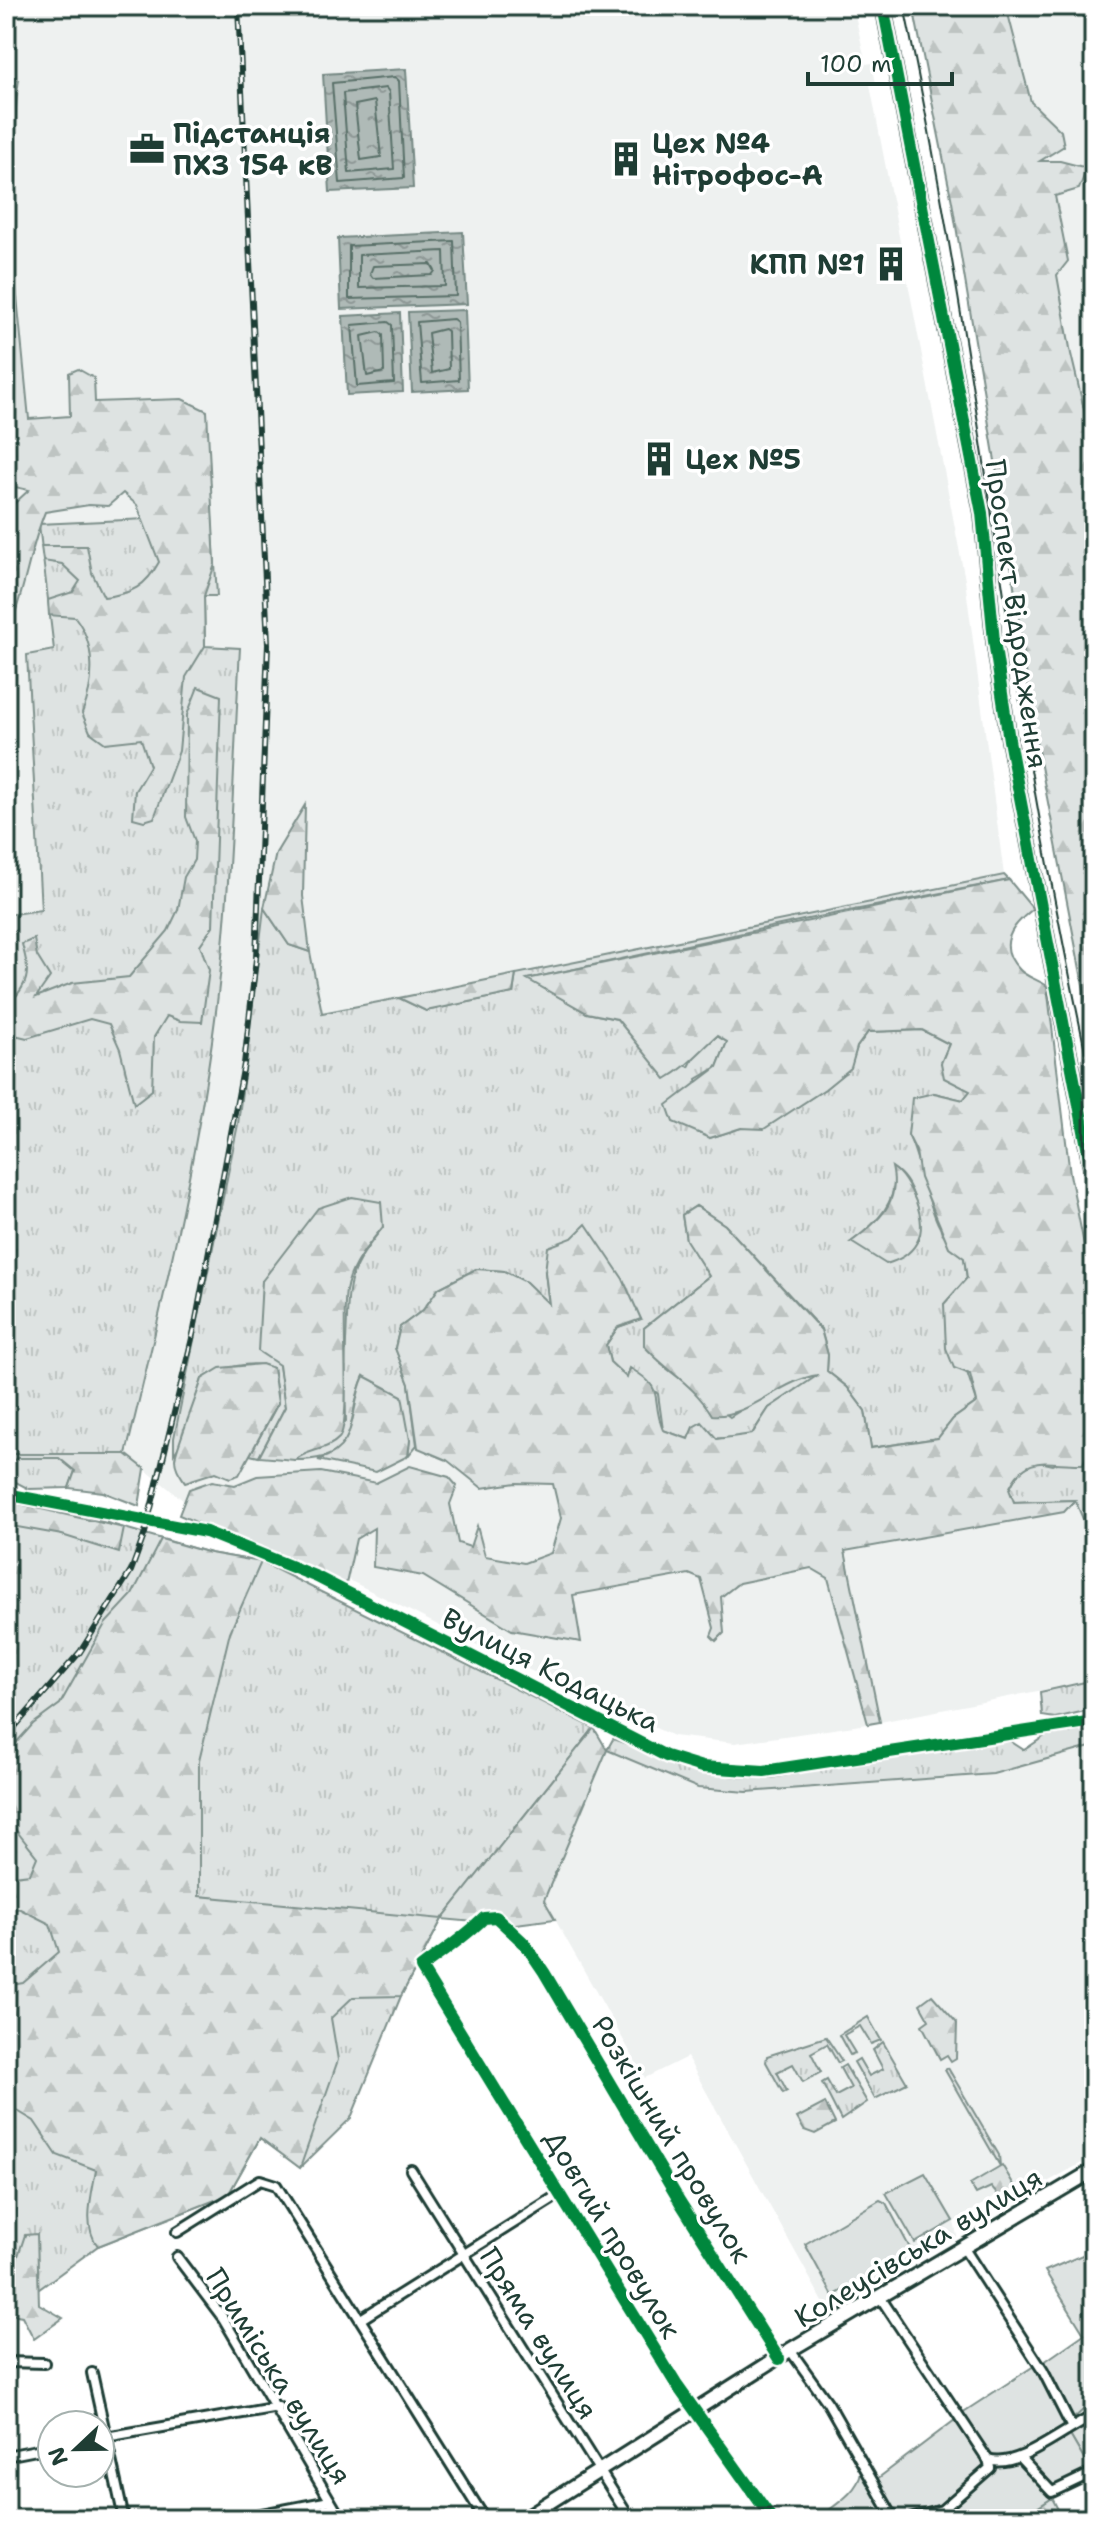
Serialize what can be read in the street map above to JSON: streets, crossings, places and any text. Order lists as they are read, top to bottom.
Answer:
{
  "streets": {
    "street": [
      "Проспект Відродження",
      "Вулиця Кодацька",
      "Розкішний провулок",
      "Довгий провулок",
      "Колеусівська вулиця",
      "Пряма вулиця",
      "Приміська вулиця"
    ]
  },
  "crossings": [
    ["Розкішний провулок", "Довгий провулок"],
    ["Розкішний провулок", "Колеусівська вулиця"],
    ["Довгий провулок", "Колеусівська вулиця"],
    ["Колеусівська вулиця", "Пряма вулиця"]
  ],
  "places": {
    "office": ["Підстанція ПХЗ 154 кВ"],
    "building": ["Цех №4 Нітрофос-А", "КПП №1", "Цех №5"]
  },
  "scale_bar": "100 m",
  "north": "left"
}
